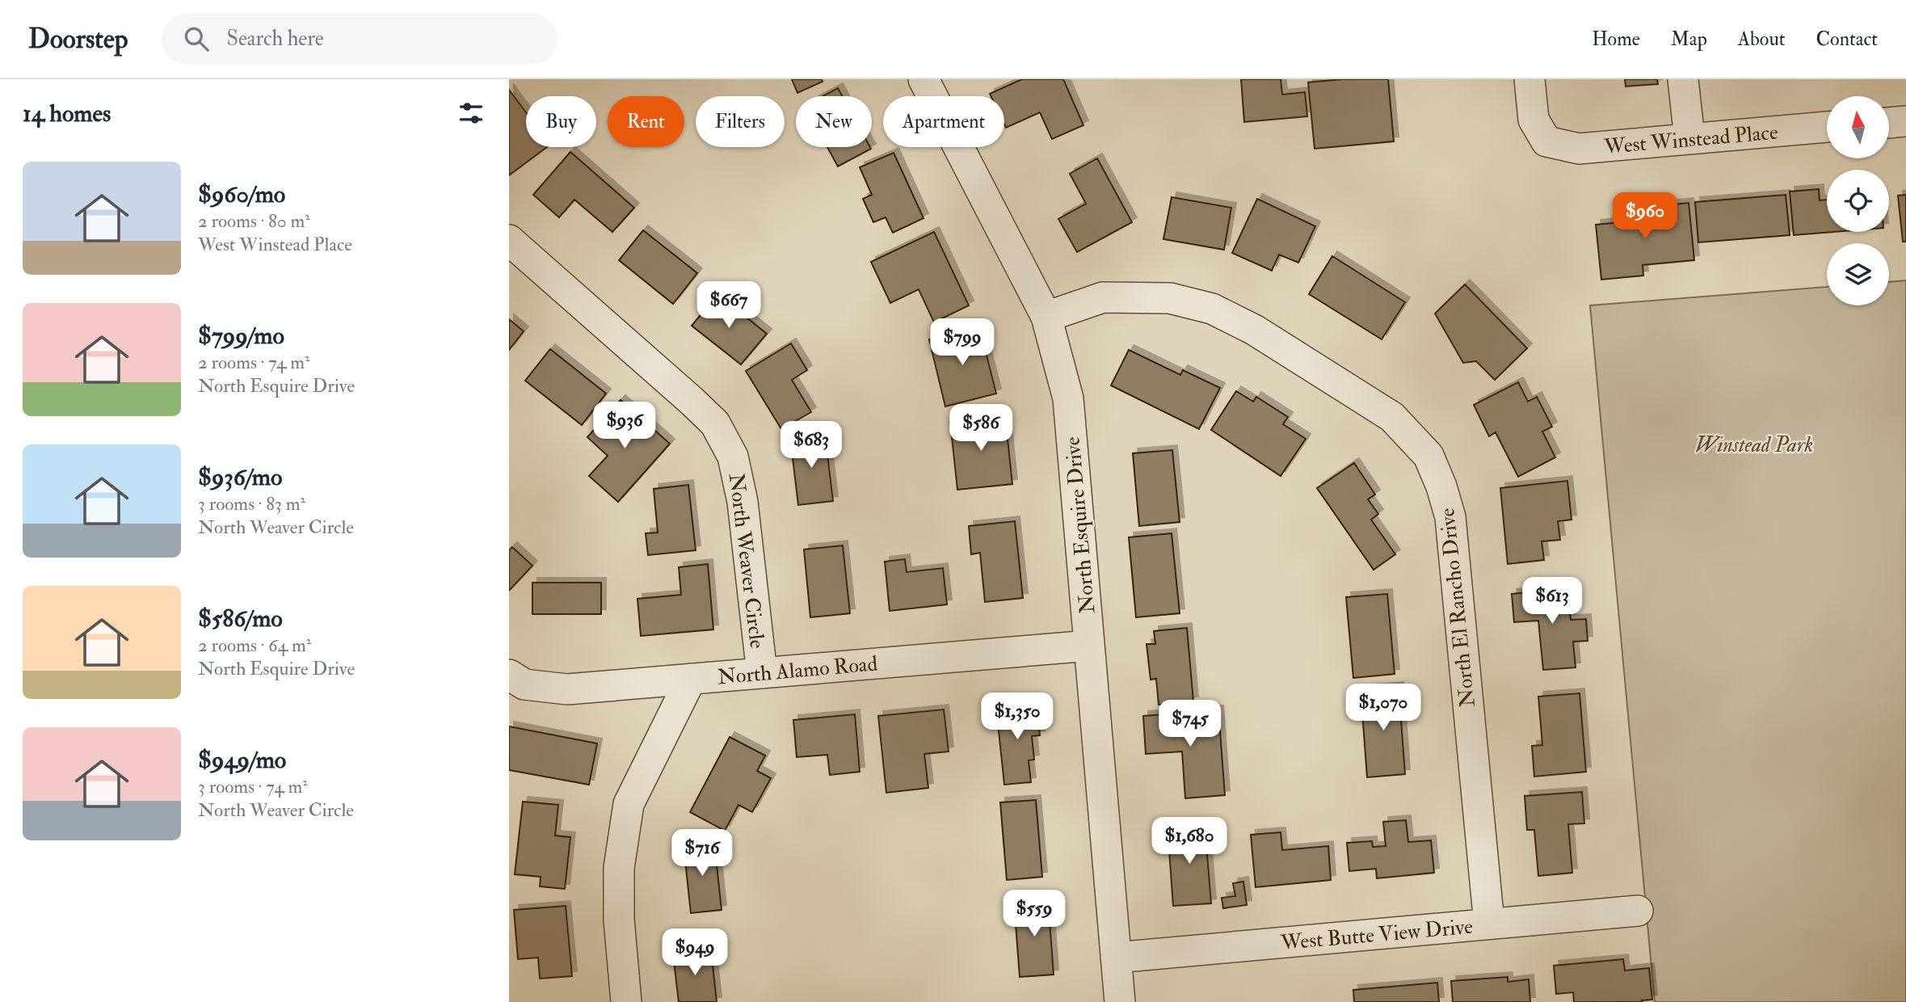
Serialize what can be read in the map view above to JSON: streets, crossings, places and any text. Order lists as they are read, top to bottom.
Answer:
{
  "streets": {
    "street": [
      "West Winstead Place",
      "North Esquire Drive",
      "North Weaver Circle",
      "North El Rancho Drive",
      "North Alamo Road",
      "West Butte View Drive"
    ]
  },
  "crossings": [
    ["North Esquire Drive", "North El Rancho Drive"],
    ["North Esquire Drive", "North Alamo Road"],
    ["North Esquire Drive", "West Butte View Drive"],
    ["North Weaver Circle", "North Alamo Road"],
    ["North El Rancho Drive", "West Butte View Drive"]
  ],
  "parks": ["Winstead Park"],
  "north": "top",
  "page": {
    "header": "Doorstep",
    "search": "Search here",
    "nav": [
      "Home",
      "Map",
      "About",
      "Contact"
    ],
    "heading": "14 homes",
    "chip": [
      "Buy",
      "Rent",
      "Filters",
      "New",
      "Apartment"
    ],
    "list": [
      {
        "name": "$960/mo",
        "note": "2 rooms · 80 m² · West Winstead Place"
      },
      {
        "name": "$799/mo",
        "note": "2 rooms · 74 m² · North Esquire Drive"
      },
      {
        "name": "$936/mo",
        "note": "3 rooms · 83 m² · North Weaver Circle"
      },
      {
        "name": "$586/mo",
        "note": "2 rooms · 64 m² · North Esquire Drive"
      },
      {
        "name": "$949/mo",
        "note": "3 rooms · 74 m² · North Weaver Circle"
      }
    ],
    "price": [
      "$960",
      "$667",
      "$799",
      "$936",
      "$586",
      "$683",
      "$613",
      "$1,070",
      "$1,350",
      "$745",
      "$1,680",
      "$716",
      "$559",
      "$949"
    ]
  }
}
